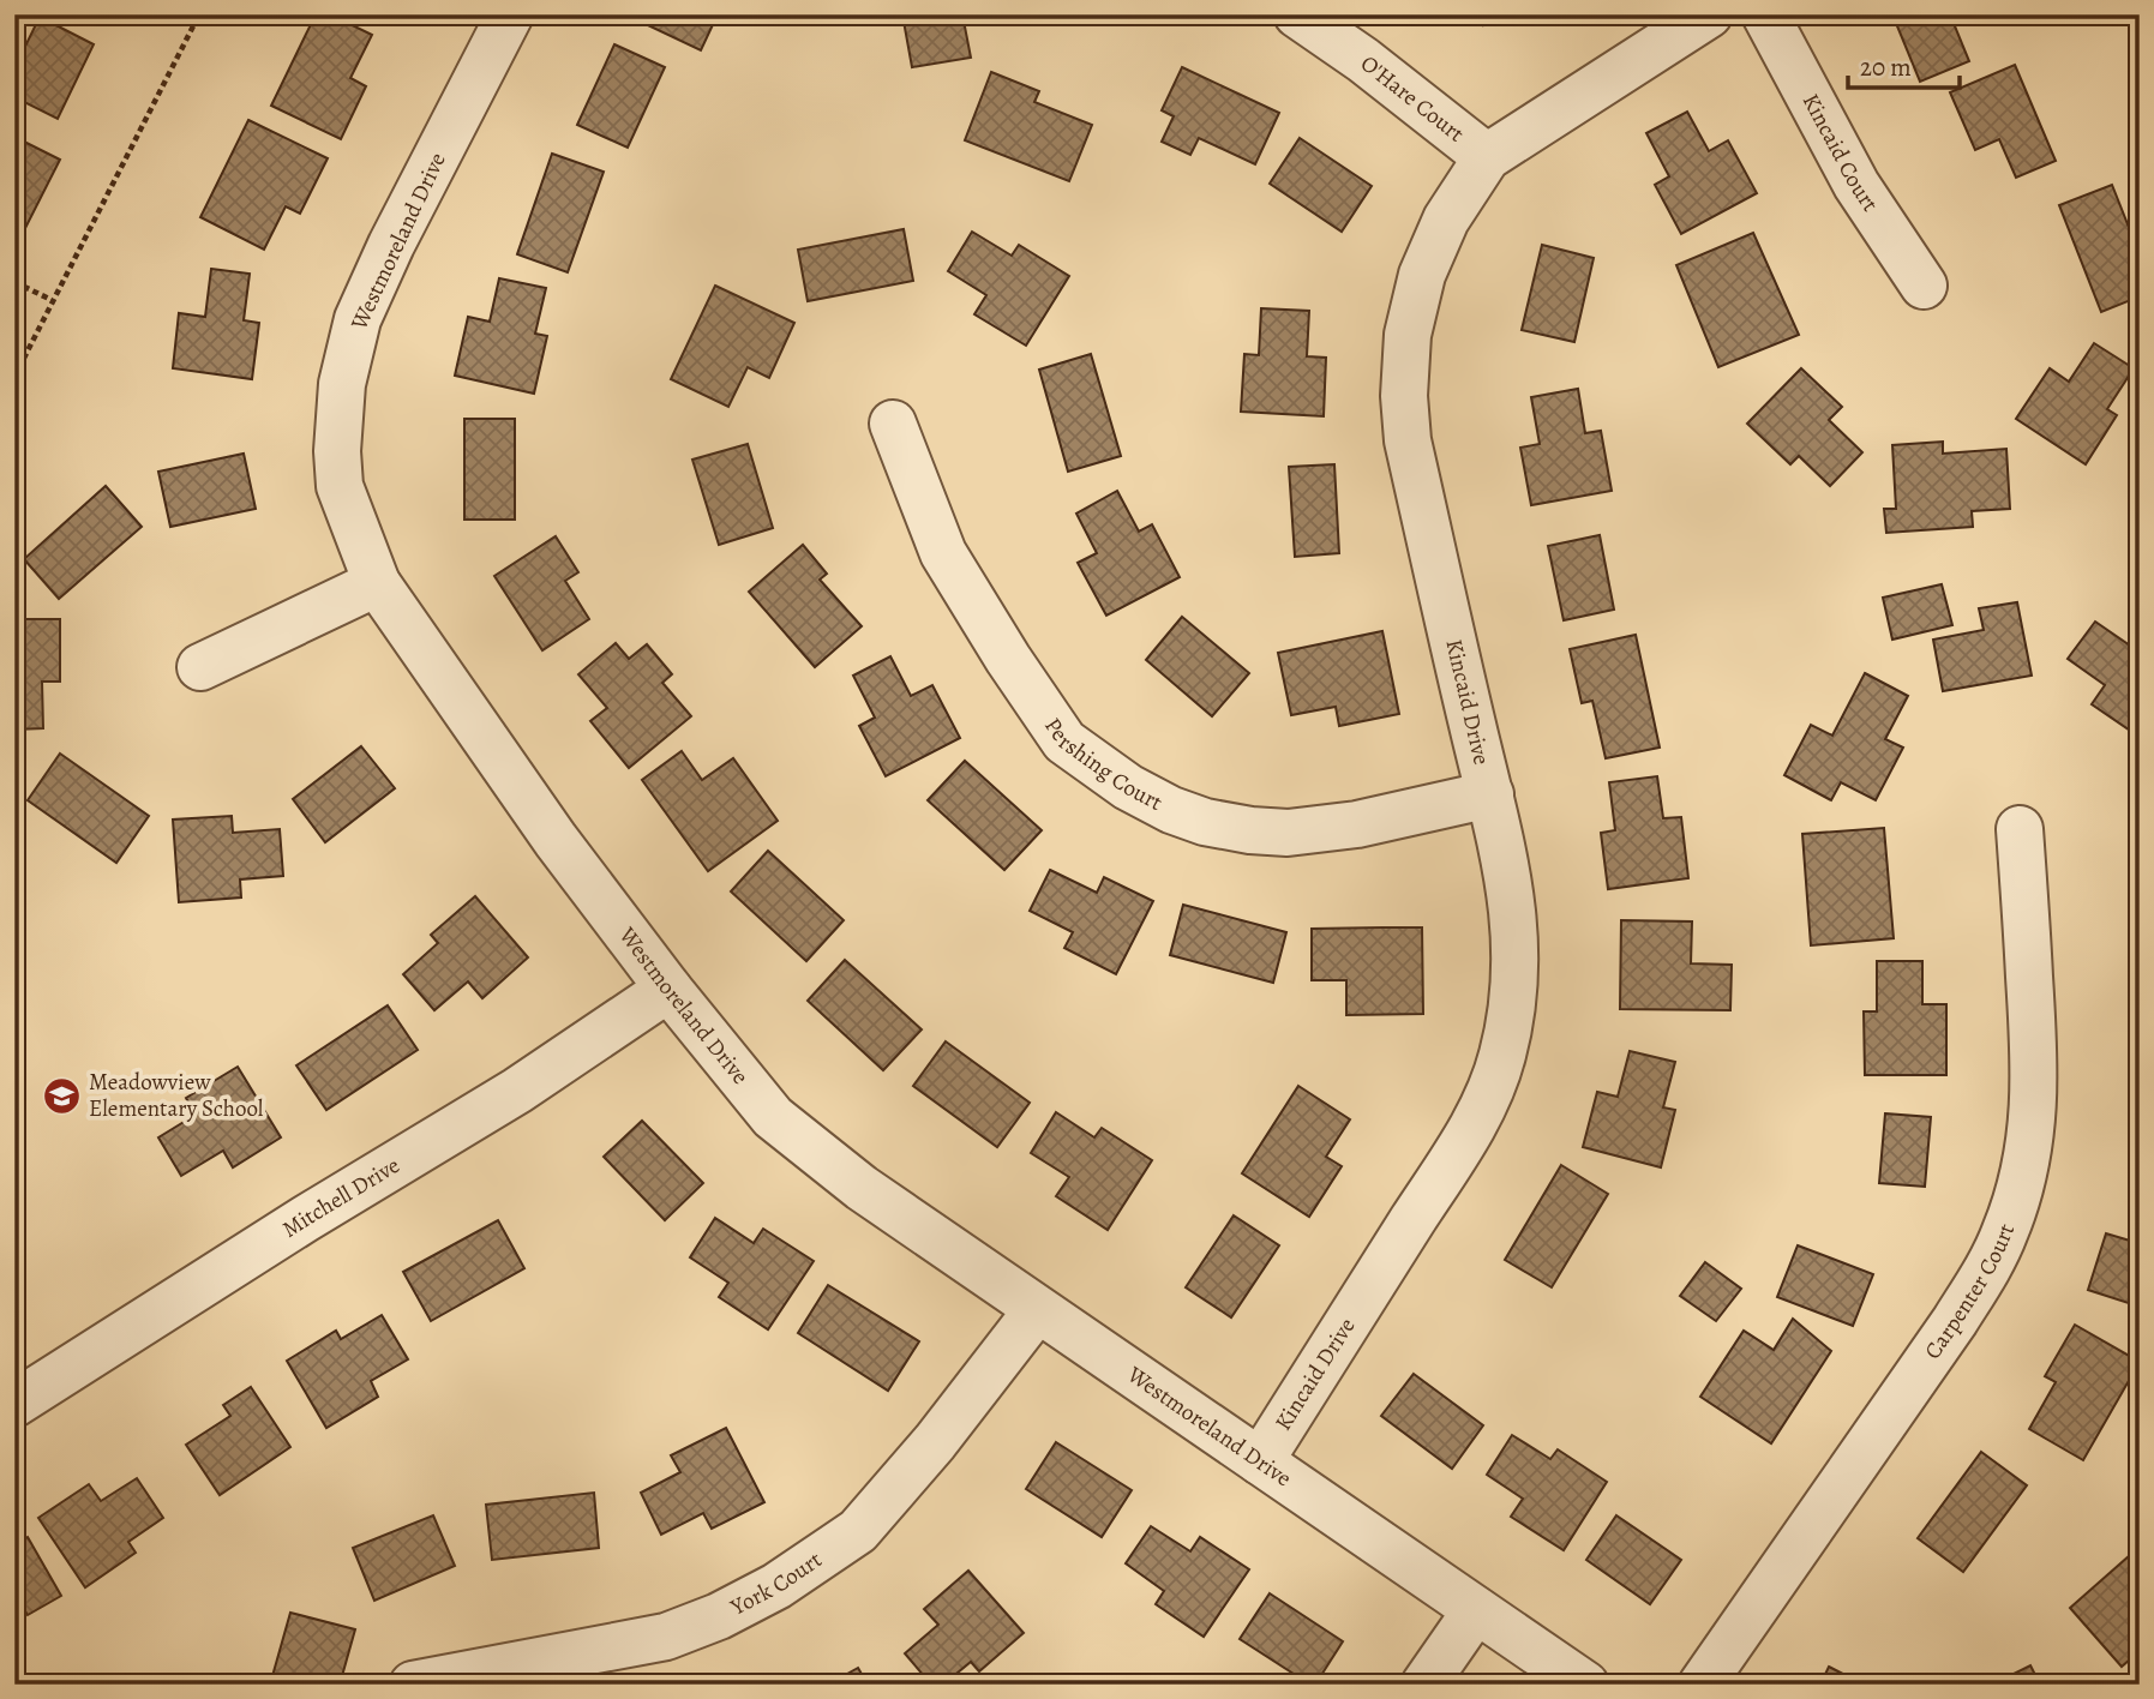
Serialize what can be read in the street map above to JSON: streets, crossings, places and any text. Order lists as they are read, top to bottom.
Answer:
{
  "streets": {
    "street": [
      "O'Hare Court",
      "Kincaid Court",
      "Westmoreland Drive",
      "Kincaid Drive",
      "Pershing Court",
      "Mitchell Drive",
      "Carpenter Court",
      "York Court"
    ]
  },
  "crossings": [
    ["O'Hare Court", "Kincaid Drive"],
    ["Westmoreland Drive", "Kincaid Drive"],
    ["Westmoreland Drive", "Mitchell Drive"],
    ["Westmoreland Drive", "York Court"],
    ["Kincaid Drive", "Pershing Court"]
  ],
  "places": {
    "school or university": ["Meadowview Elementary School"]
  },
  "scale_bar": "20 m"
}
